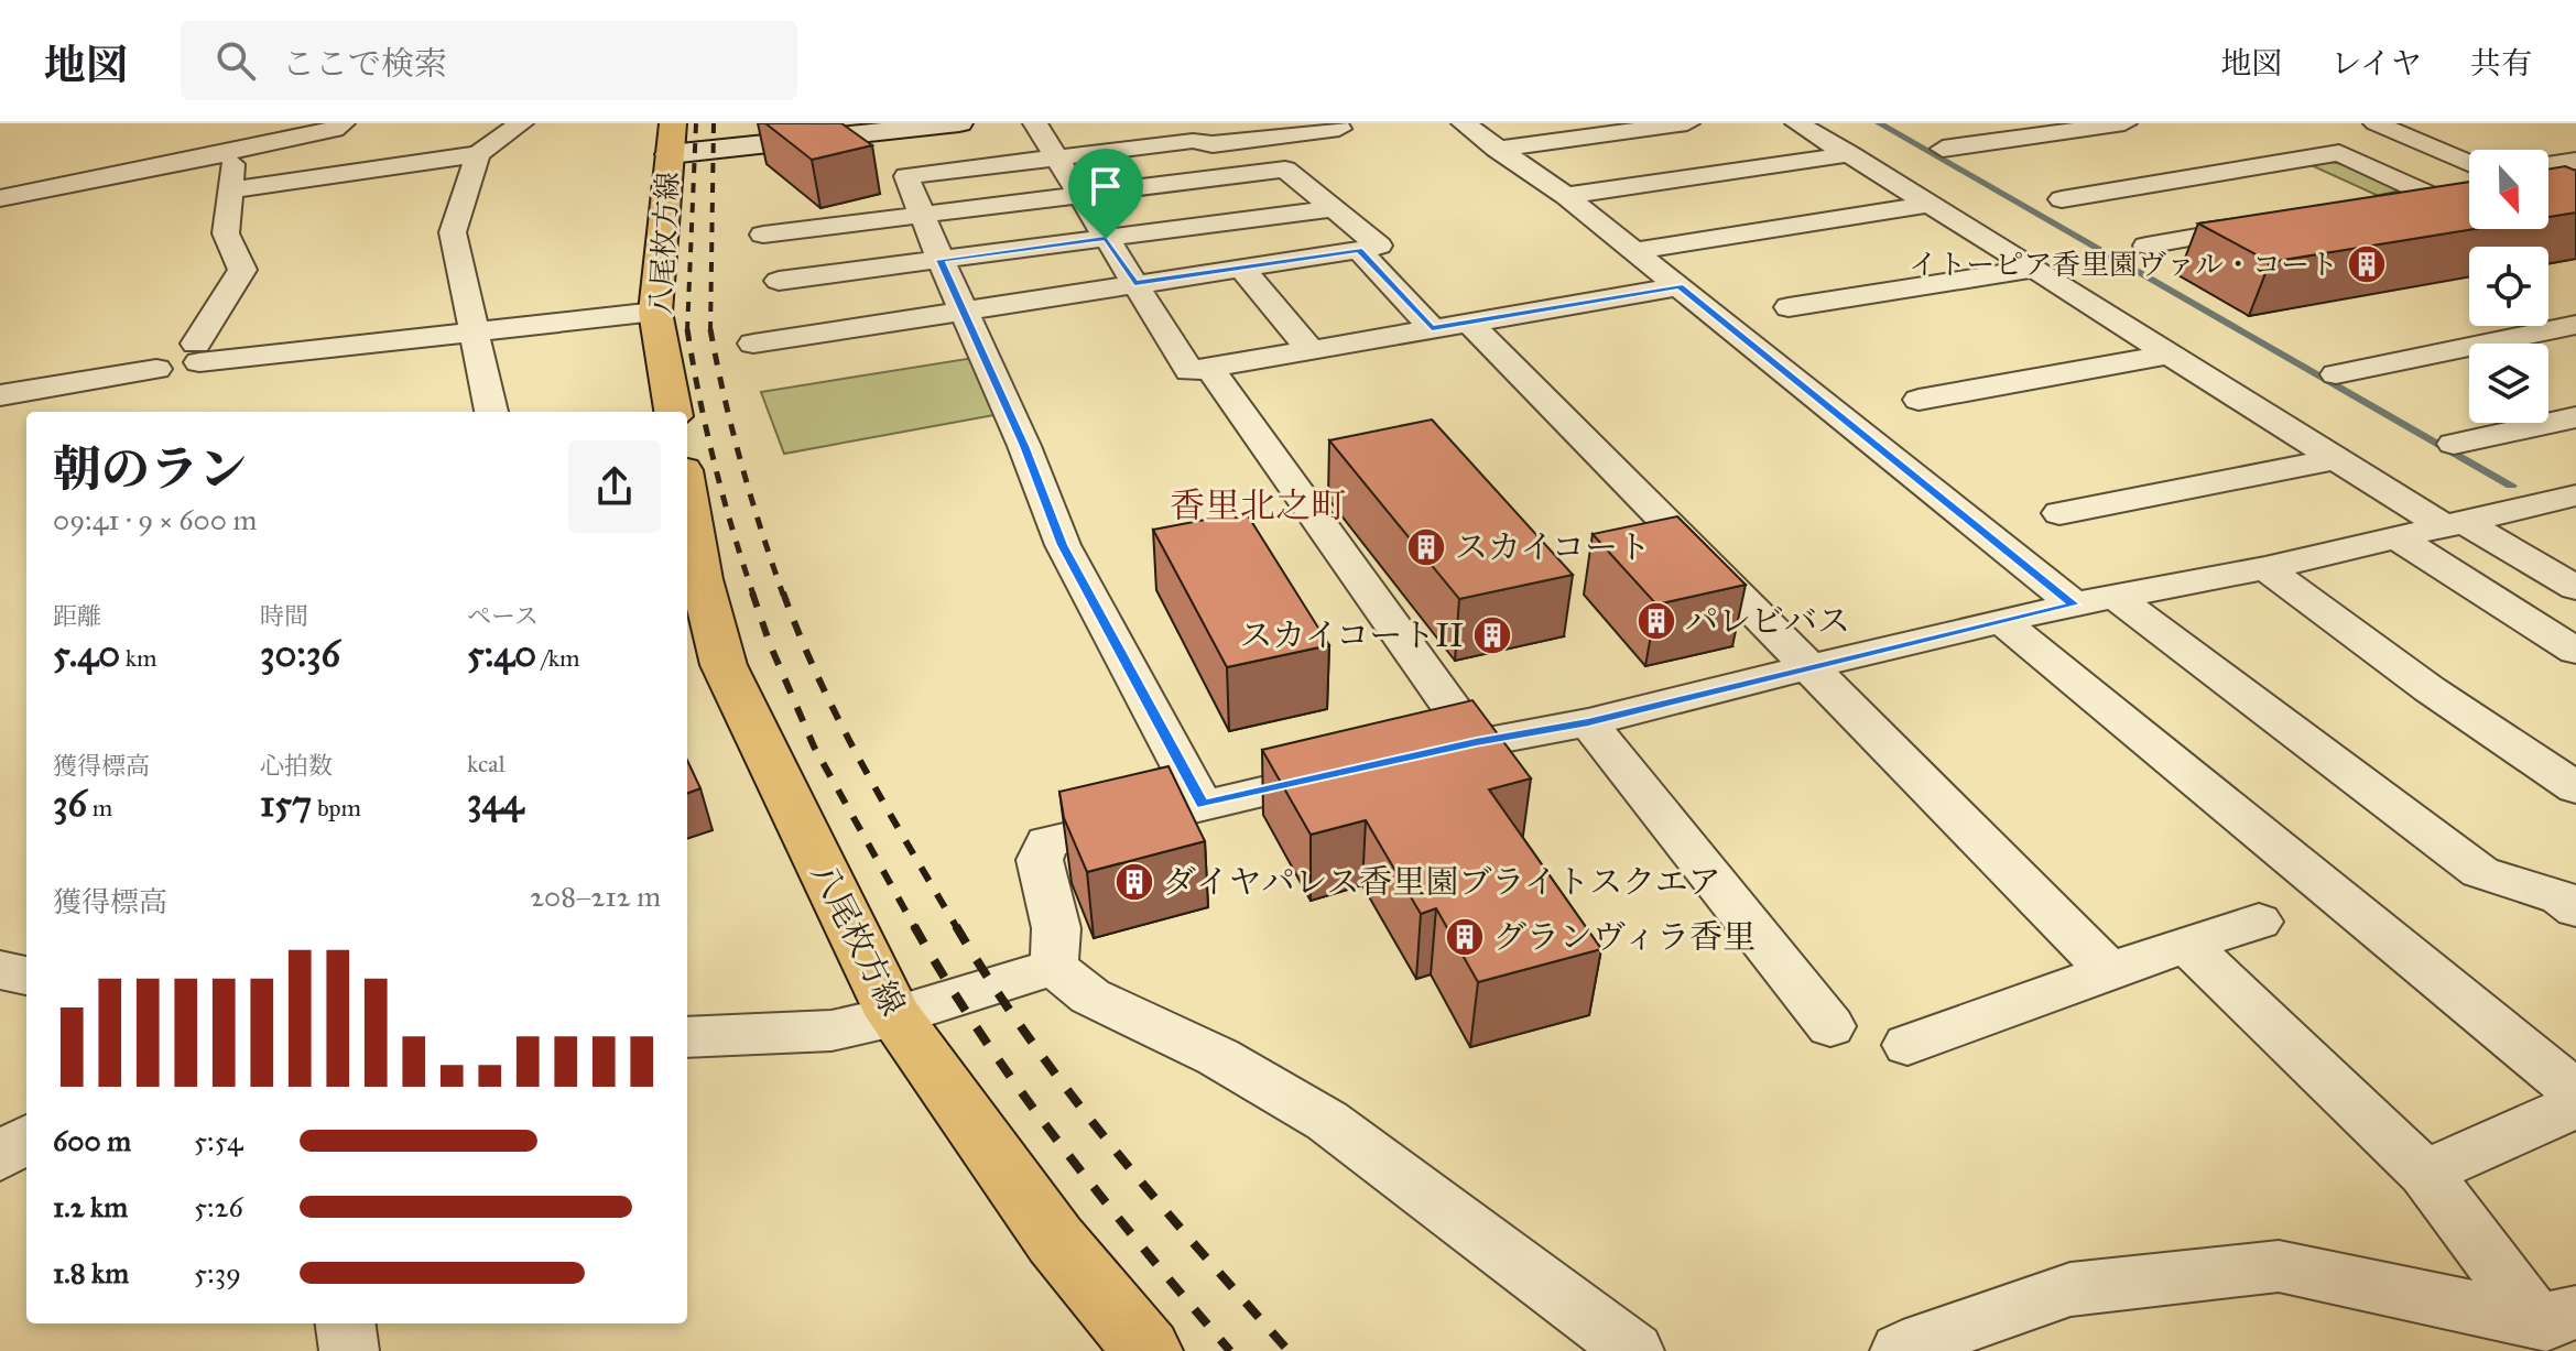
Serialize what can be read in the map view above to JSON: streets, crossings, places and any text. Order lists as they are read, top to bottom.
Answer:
{
  "streets": {
    "main road": ["八尾枚方線"]
  },
  "districts": ["香里北之町"],
  "places": {
    "building": [
      "イトーピア香里園ヴァル・コート",
      "スカイコート",
      "パレビバス",
      "スカイコートII",
      "ダイヤパレス香里園ブライトスクエア",
      "グランヴィラ香里"
    ]
  },
  "north": "bottom",
  "page": {
    "header": "地図",
    "search": "ここで検索",
    "nav": ["地図", "レイヤ", "共有"],
    "heading": ["朝のラン", "09:41 · 9 × 600 m"],
    "stats": [
      ["距離", "5.40 km"],
      ["時間", "30:36"],
      ["ペース", "5:40 /km"],
      ["獲得標高", "36 m"],
      ["心拍数", "157 bpm"],
      ["kcal", "344"]
    ],
    "chart": ["獲得標高", "208–212 m"],
    "list": [
      {
        "name": "600 m",
        "note": "5:54"
      },
      {
        "name": "1.2 km",
        "note": "5:26"
      },
      {
        "name": "1.8 km",
        "note": "5:39"
      }
    ]
  }
}
